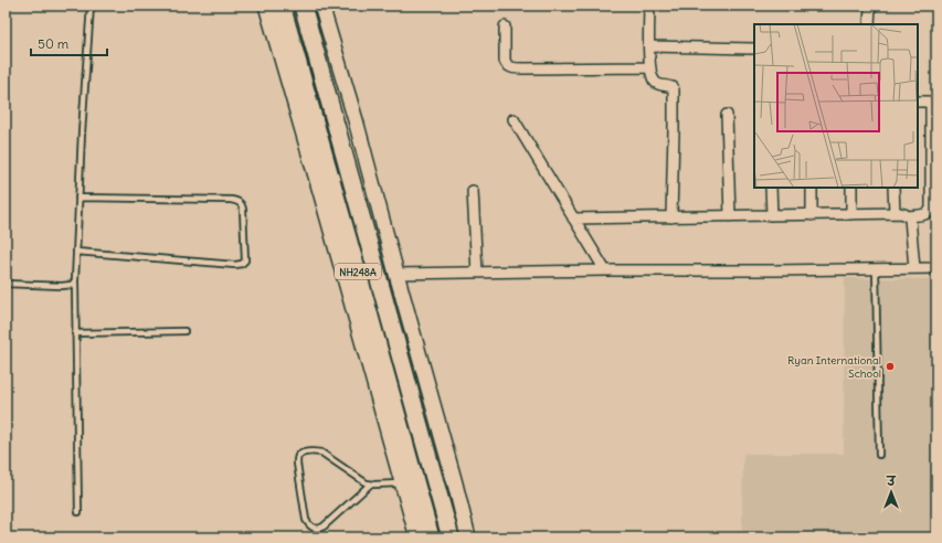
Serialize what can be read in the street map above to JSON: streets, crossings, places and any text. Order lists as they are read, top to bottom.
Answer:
{
  "streets": {
    "highway": ["NH248A"]
  },
  "places": ["Ryan International School"],
  "scale_bar": "50 m",
  "north": "top"
}
